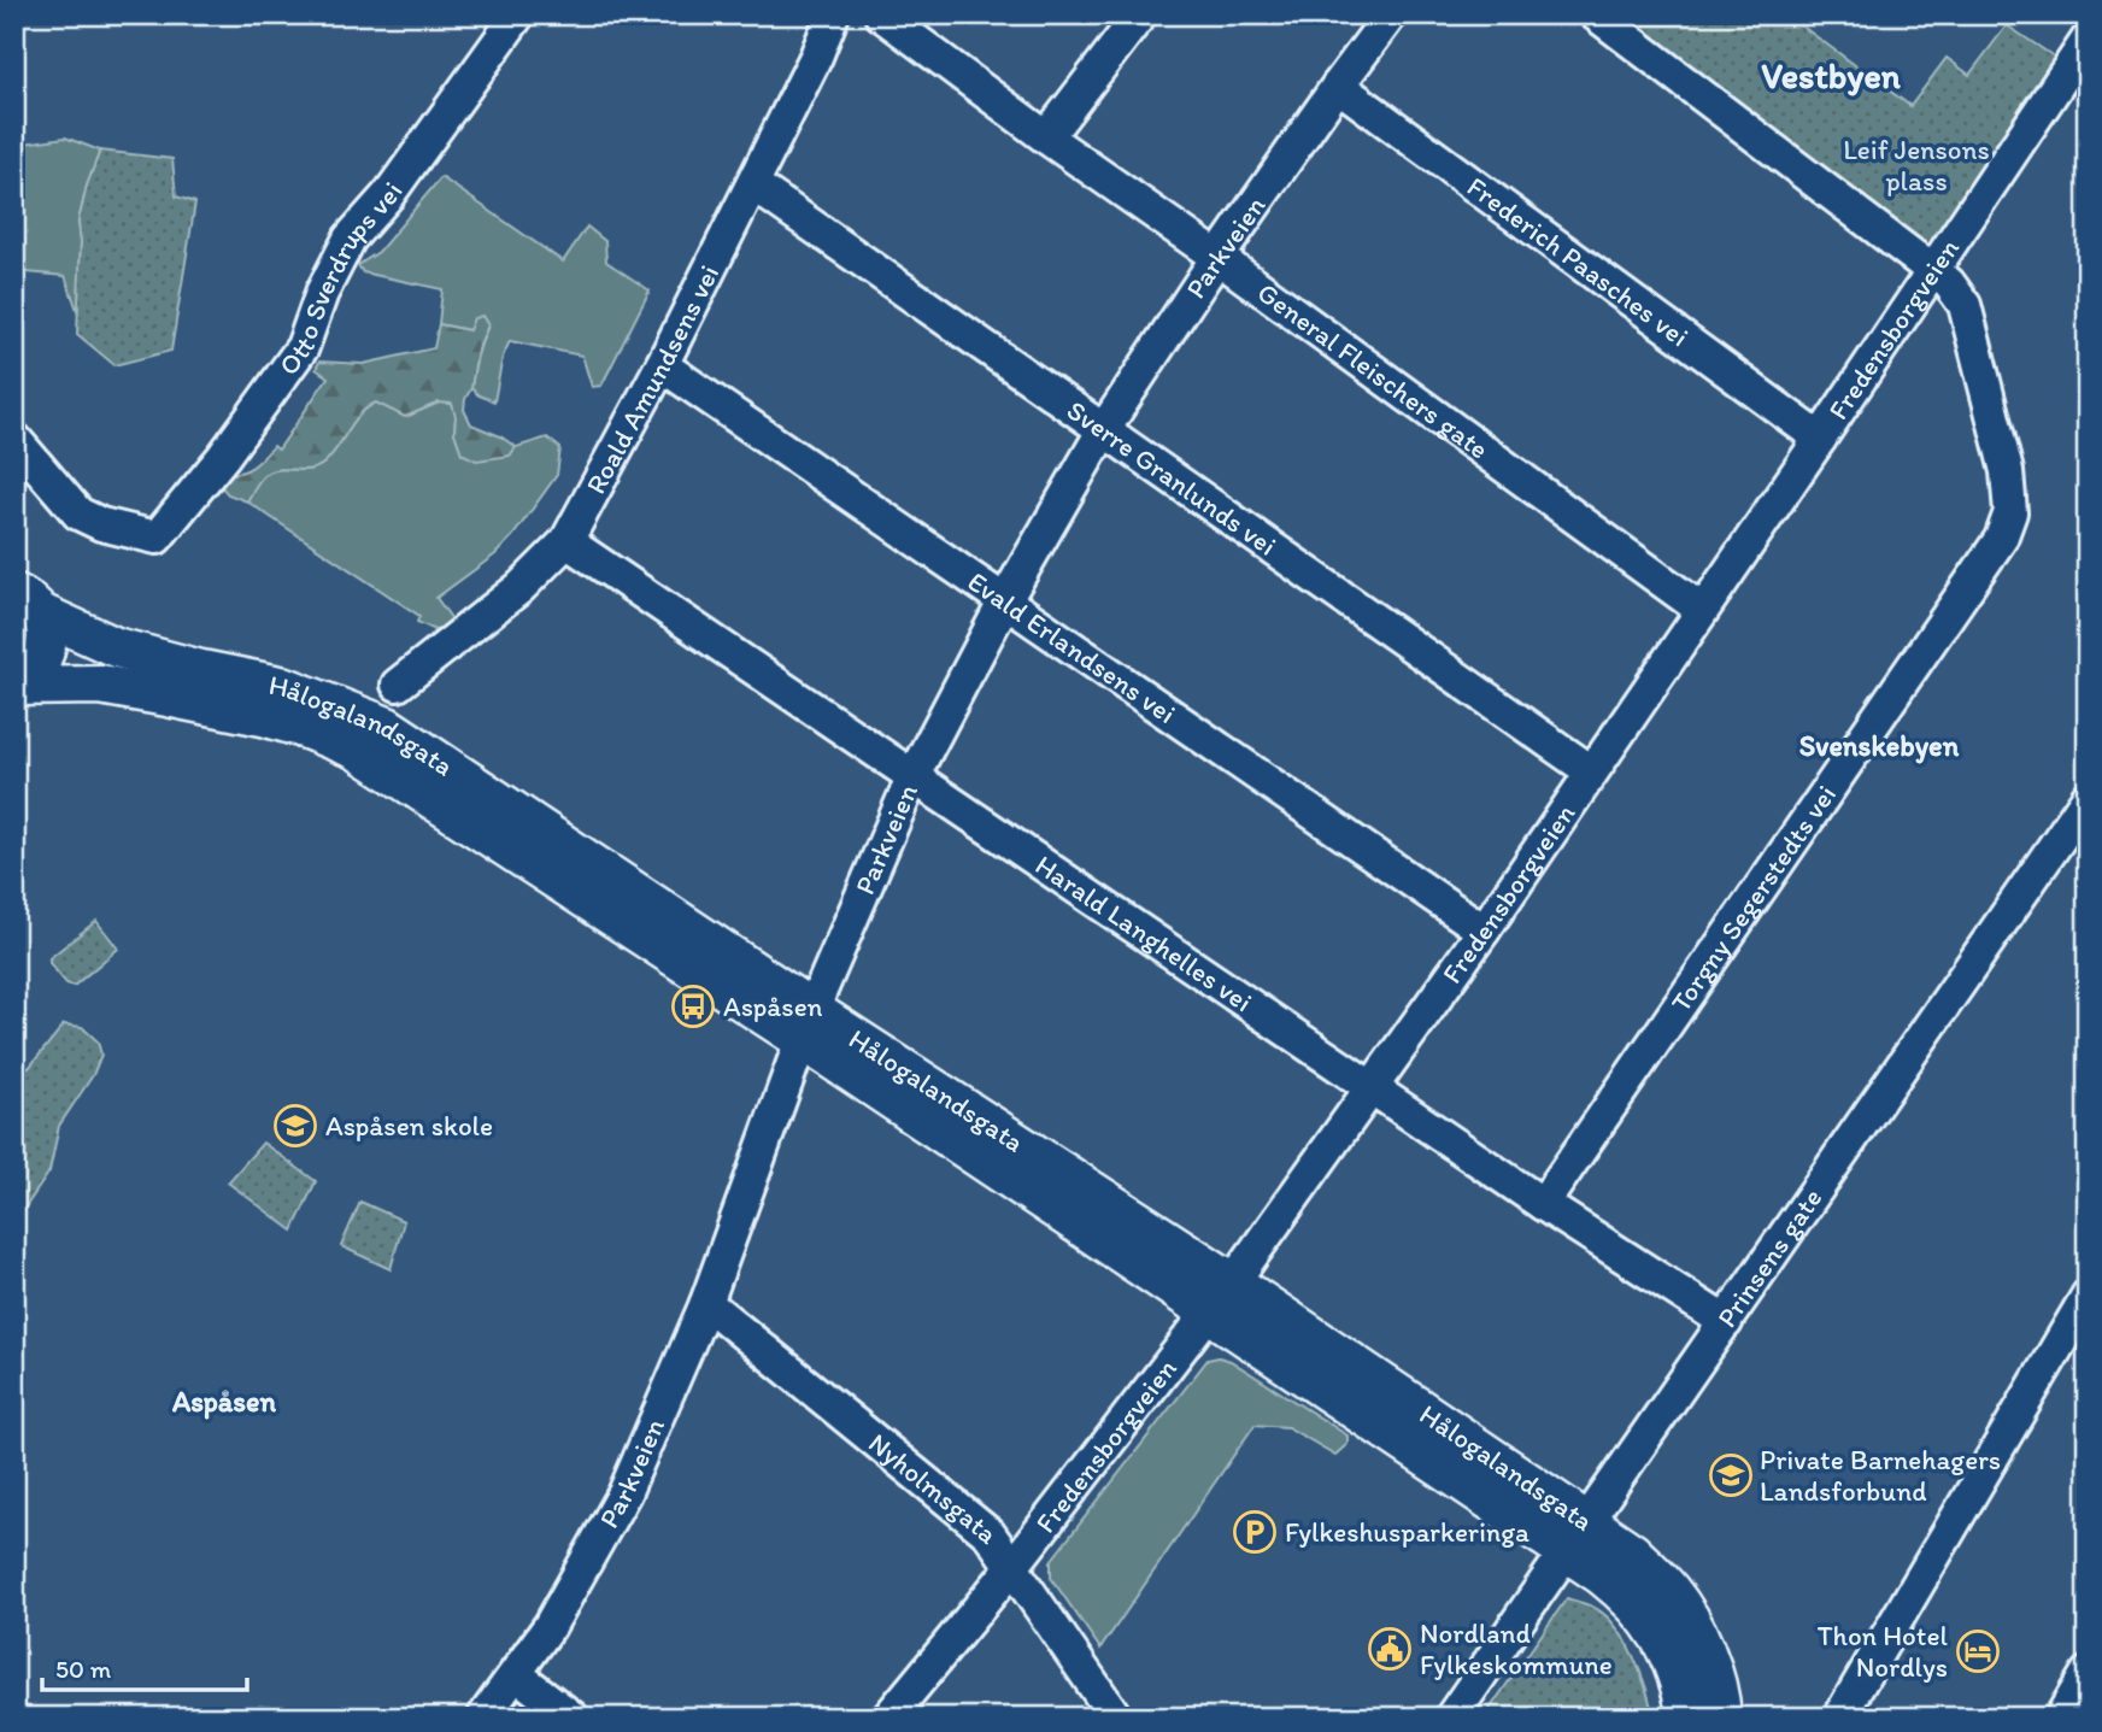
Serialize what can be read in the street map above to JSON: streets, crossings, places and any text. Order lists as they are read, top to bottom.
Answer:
{
  "streets": {
    "street": [
      "Parkveien",
      "Frederich Paasches vei",
      "Otto Sverdrups vei",
      "Fredensborgveien",
      "General Fleischers gate",
      "Roald Amundsens vei",
      "Sverre Granlunds vei",
      "Evald Erlandsens vei",
      "Hålogalandsgata",
      "Torgny Segerstedts vei",
      "Harald Langhelles vei",
      "Prinsens gate",
      "Nyholmsgata"
    ]
  },
  "crossings": [
    ["Parkveien", "Frederich Paasches vei"],
    ["Parkveien", "General Fleischers gate"],
    ["Parkveien", "Sverre Granlunds vei"],
    ["Parkveien", "Evald Erlandsens vei"],
    ["Parkveien", "Hålogalandsgata"],
    ["Parkveien", "Harald Langhelles vei"],
    ["Parkveien", "Nyholmsgata"],
    ["Frederich Paasches vei", "Fredensborgveien"],
    ["Fredensborgveien", "General Fleischers gate"],
    ["Fredensborgveien", "Sverre Granlunds vei"],
    ["Fredensborgveien", "Evald Erlandsens vei"],
    ["Fredensborgveien", "Hålogalandsgata"],
    ["Fredensborgveien", "Torgny Segerstedts vei"],
    ["Fredensborgveien", "Harald Langhelles vei"],
    ["Fredensborgveien", "Nyholmsgata"],
    ["Roald Amundsens vei", "Sverre Granlunds vei"],
    ["Roald Amundsens vei", "Evald Erlandsens vei"],
    ["Roald Amundsens vei", "Harald Langhelles vei"],
    ["Hålogalandsgata", "Prinsens gate"],
    ["Torgny Segerstedts vei", "Harald Langhelles vei"],
    ["Harald Langhelles vei", "Prinsens gate"]
  ],
  "districts": ["Vestbyen", "Svenskebyen", "Aspåsen"],
  "parks": ["Leif Jensons plass"],
  "places": {
    "bus stop": ["Aspåsen"],
    "school or university": ["Aspåsen skole", "Private Barnehagers Landsforbund"],
    "parking": ["Fylkeshusparkeringa"],
    "public building": ["Nordland Fylkeskommune"],
    "hotel": ["Thon Hotel Nordlys"]
  },
  "scale_bar": "50 m"
}
